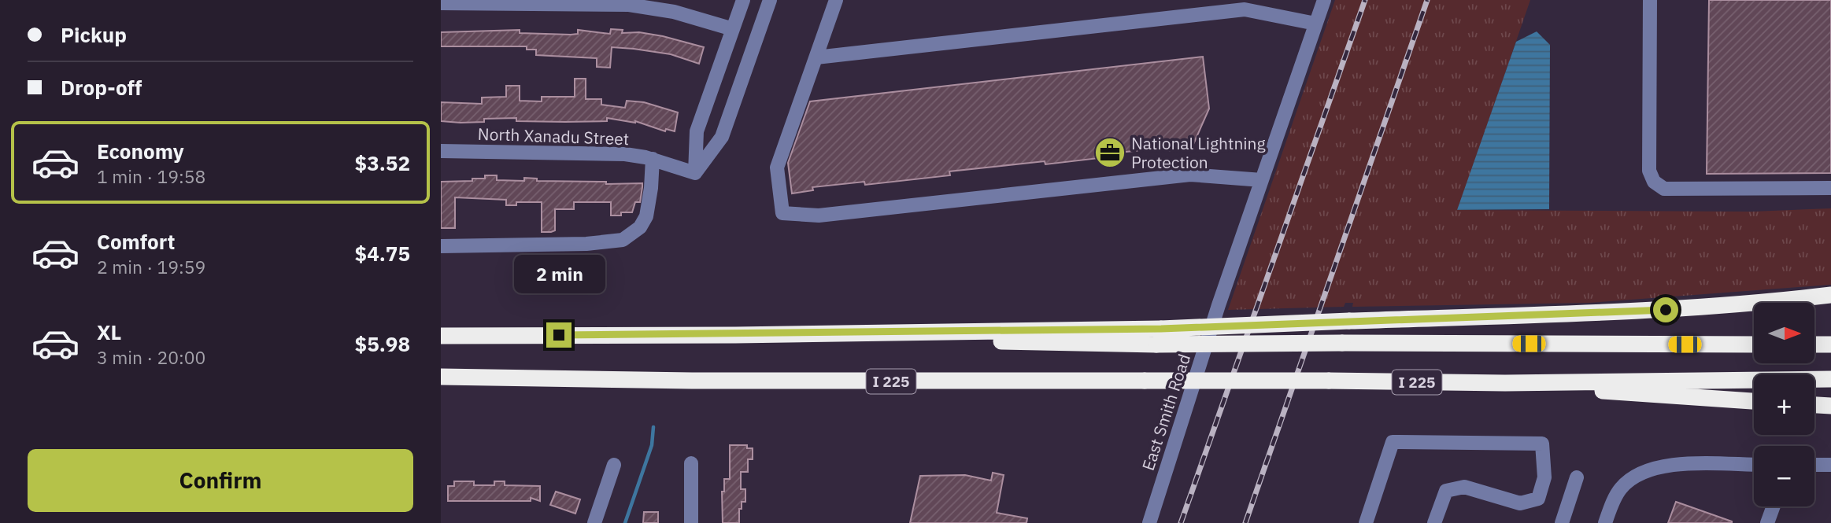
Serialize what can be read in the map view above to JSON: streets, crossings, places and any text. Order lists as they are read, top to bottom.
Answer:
{
  "streets": {
    "highway": ["I 225"],
    "street": ["North Xanadu Street", "East Smith Road"]
  },
  "places": {
    "office": ["National Lightning Protection"]
  },
  "north": "right",
  "page": {
    "banner": ["Pickup", "Drop-off"],
    "list": [
      {
        "name": "Economy",
        "note": "1 min · 19:58",
        "value": "$3.52"
      },
      {
        "name": "Comfort",
        "note": "2 min · 19:59",
        "value": "$4.75"
      },
      {
        "name": "XL",
        "note": "3 min · 20:00",
        "value": "$5.98"
      }
    ],
    "bubble": "2 min",
    "map_buttons": ["+", "−"],
    "buttons": "Confirm"
  }
}
